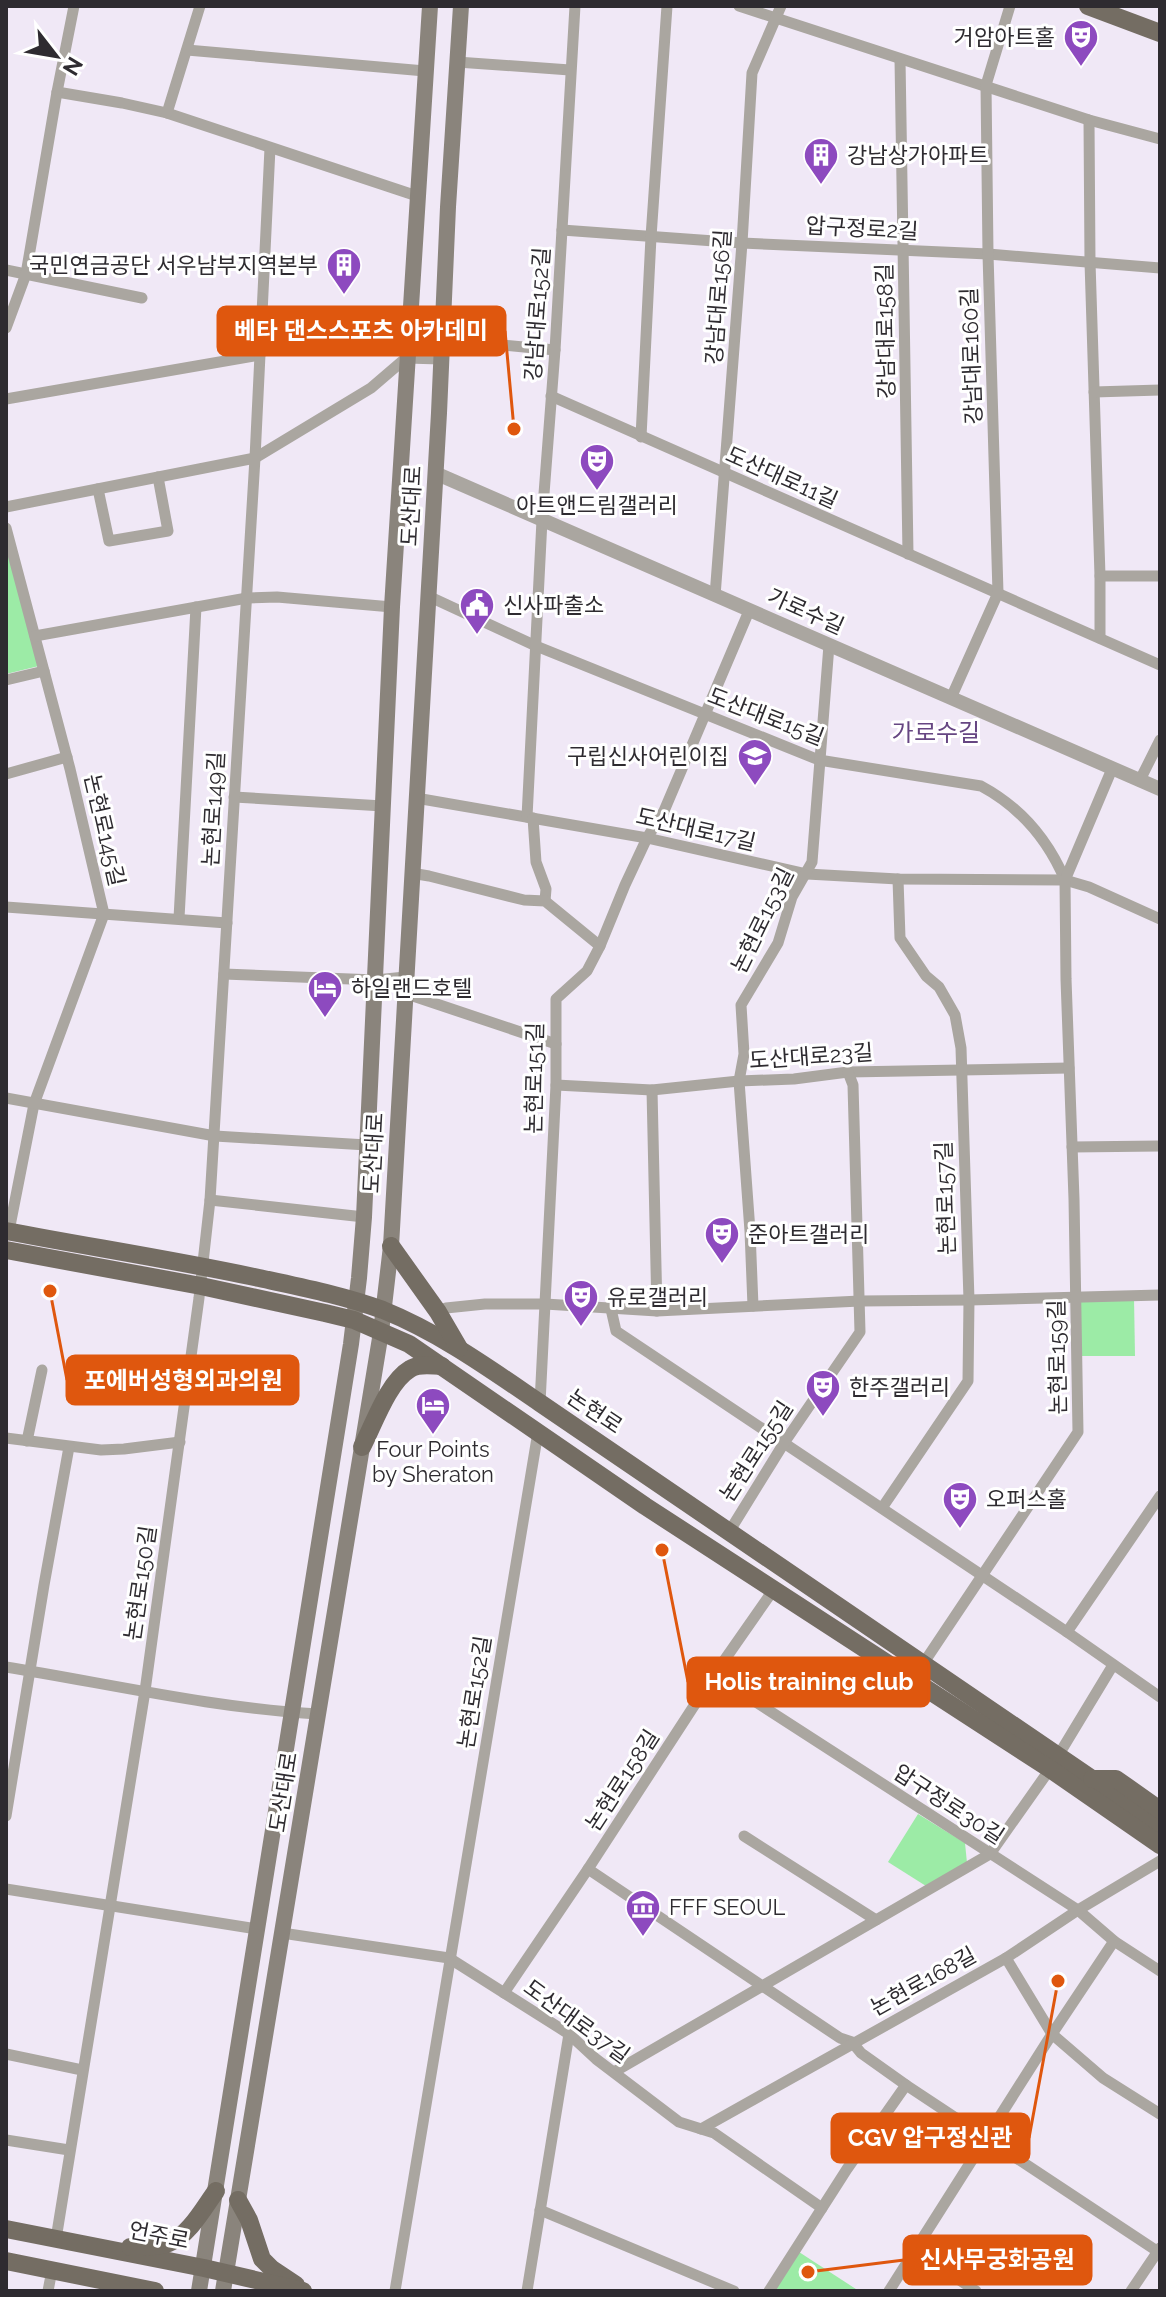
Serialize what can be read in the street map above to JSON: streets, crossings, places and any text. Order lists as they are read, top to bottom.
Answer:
{
  "streets": {
    "main road": ["도산대로", "논현로", "언주로"],
    "street": [
      "압구정로2길",
      "강남대로156길",
      "강남대로152길",
      "강남대로158길",
      "강남대로160길",
      "도산대로11길",
      "가로수길",
      "도산대로15길",
      "논현로149길",
      "도산대로17길",
      "논현로145길",
      "논현로153길",
      "도산대로23길",
      "논현로151길",
      "논현로157길",
      "논현로159길",
      "논현로155길",
      "논현로150길",
      "논현로152길",
      "논현로158길",
      "압구정로30길",
      "논현로168길",
      "도산대로37길"
    ]
  },
  "crossings": [
    ["압구정로2길", "강남대로156길"],
    ["압구정로2길", "강남대로152길"],
    ["압구정로2길", "강남대로158길"],
    ["압구정로2길", "강남대로160길"],
    ["강남대로156길", "도산대로11길"],
    ["강남대로156길", "가로수길"],
    ["강남대로152길", "도산대로11길"],
    ["강남대로152길", "가로수길"],
    ["강남대로152길", "도산대로15길"],
    ["강남대로152길", "도산대로17길"],
    ["강남대로158길", "도산대로11길"],
    ["강남대로160길", "도산대로11길"],
    ["강남대로160길", "가로수길"],
    ["도산대로", "가로수길"],
    ["도산대로", "도산대로15길"],
    ["도산대로", "도산대로17길"],
    ["도산대로", "논현로"],
    ["도산대로", "도산대로37길"],
    ["도산대로", "언주로"],
    ["가로수길", "논현로153길"],
    ["가로수길", "논현로151길"],
    ["가로수길", "논현로159길"],
    ["도산대로15길", "도산대로17길"],
    ["도산대로15길", "논현로153길"],
    ["도산대로15길", "논현로151길"],
    ["도산대로15길", "논현로159길"],
    ["논현로149길", "논현로"],
    ["논현로149길", "논현로150길"],
    ["도산대로17길", "논현로153길"],
    ["도산대로17길", "논현로151길"],
    ["도산대로17길", "논현로157길"],
    ["도산대로17길", "논현로159길"],
    ["논현로145길", "논현로"],
    ["논현로153길", "도산대로23길"],
    ["도산대로23길", "논현로151길"],
    ["도산대로23길", "논현로157길"],
    ["도산대로23길", "논현로159길"],
    ["도산대로23길", "논현로155길"],
    ["논현로151길", "논현로"],
    ["논현로159길", "논현로"],
    ["논현로", "논현로155길"],
    ["논현로", "논현로150길"],
    ["논현로", "논현로152길"],
    ["논현로", "논현로158길"],
    ["논현로150길", "언주로"],
    ["논현로152길", "도산대로37길"],
    ["논현로158길", "압구정로30길"],
    ["논현로158길", "도산대로37길"],
    ["압구정로30길", "논현로168길"],
    ["논현로168길", "도산대로37길"]
  ],
  "districts": ["가로수길"],
  "places": {
    "theatre": [
      "거암아트홀",
      "아트앤드림갤러리",
      "준아트갤러리",
      "유로갤러리",
      "한주갤러리",
      "오퍼스홀"
    ],
    "building": ["강남상가아파트", "국민연금공단 서우남부지역본부"],
    "other": [
      "베타 댄스스포츠 아카데미",
      "포에버성형외과의원",
      "Holis training club",
      "CGV 압구정신관",
      "신사무궁화공원"
    ],
    "public building": ["신사파출소"],
    "school or university": ["구립신사어린이집"],
    "hotel": ["하일랜드호텔", "Four Points by Sheraton"],
    "museum": ["FFF SEOUL"]
  },
  "north": "bottom right"
}
